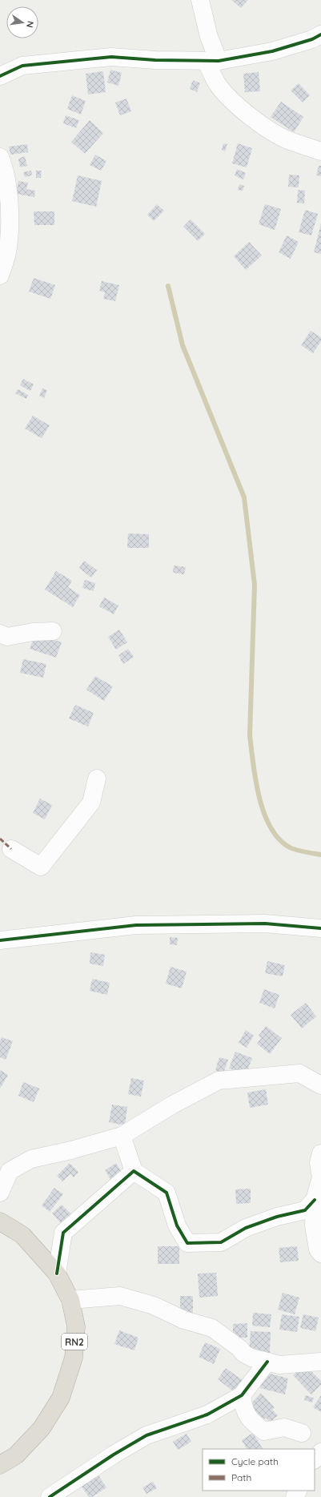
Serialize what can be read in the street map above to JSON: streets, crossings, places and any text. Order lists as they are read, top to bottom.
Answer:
{
  "streets": {
    "highway": ["RN2"]
  },
  "legend": ["Cycle path", "Path"],
  "north": "right"
}
